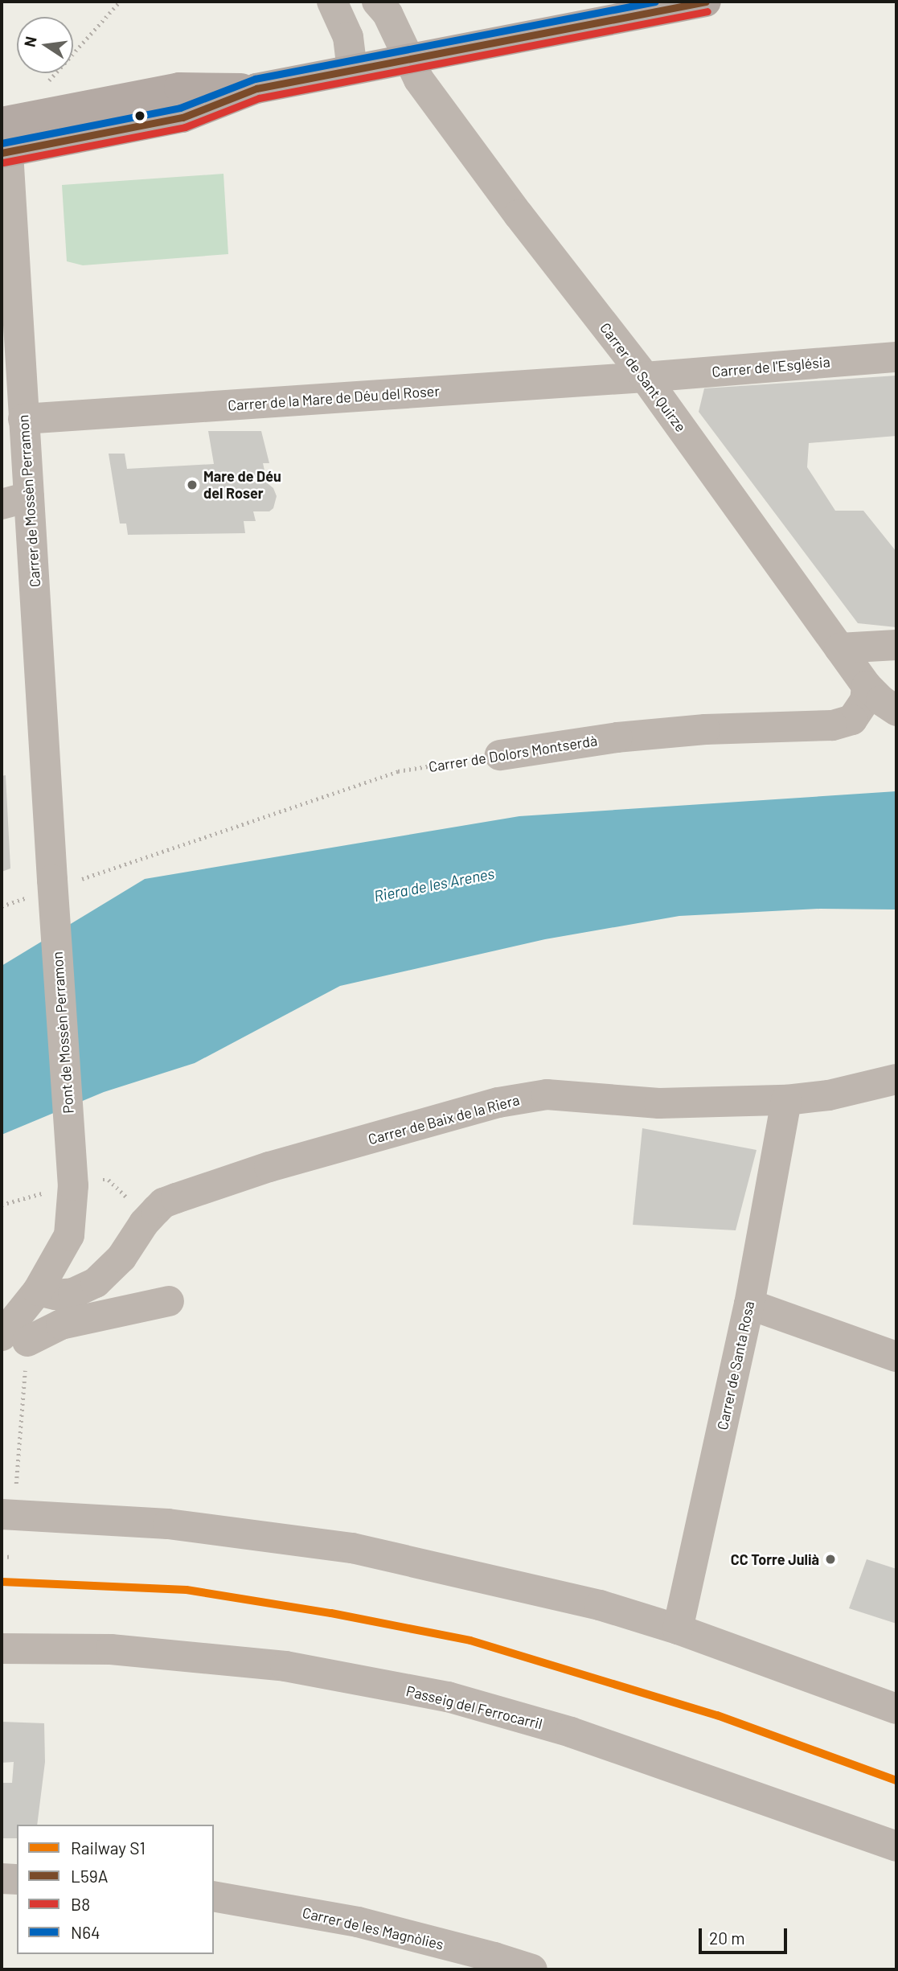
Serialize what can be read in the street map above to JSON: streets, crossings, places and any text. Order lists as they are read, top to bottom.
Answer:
{
  "streets": {
    "street": [
      "Carrer de l'Església",
      "Carrer de Sant Quirze",
      "Carrer de la Mare de Déu del Roser",
      "Carrer de Mossèn Perramon",
      "Carrer de Dolors Montserdà",
      "Pont de Mossèn Perramon",
      "Carrer de Baix de la Riera",
      "Carrer de Santa Rosa",
      "Passeig del Ferrocarril",
      "Carrer de les Magnòlies"
    ]
  },
  "crossings": [
    ["Carrer de l'Església", "Carrer de Sant Quirze"],
    ["Carrer de l'Església", "Carrer de la Mare de Déu del Roser"],
    ["Carrer de Sant Quirze", "Carrer de la Mare de Déu del Roser"],
    ["Carrer de Sant Quirze", "Carrer de Dolors Montserdà"],
    ["Carrer de la Mare de Déu del Roser", "Carrer de Mossèn Perramon"],
    ["Carrer de Mossèn Perramon", "Pont de Mossèn Perramon"],
    ["Carrer de Baix de la Riera", "Carrer de Santa Rosa"]
  ],
  "water": ["Riera de les Arenes"],
  "places": ["Mare de Déu del Roser", "CC Torre Julià"],
  "lines": [
    "transit line L59A",
    "transit line N64",
    "transit line B8",
    "rail line S1"
  ],
  "legend": [
    "Railway S1",
    "L59A",
    "B8",
    "N64"
  ],
  "scale_bar": "20 m",
  "north": "left"
}
